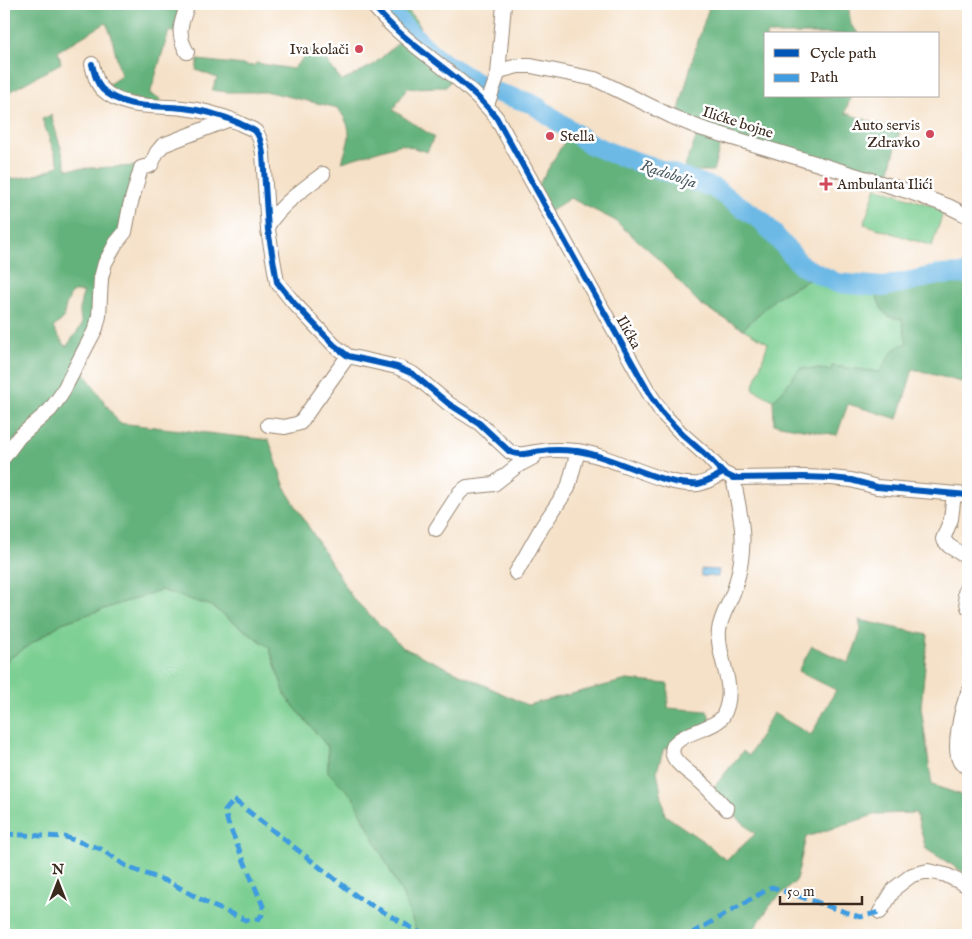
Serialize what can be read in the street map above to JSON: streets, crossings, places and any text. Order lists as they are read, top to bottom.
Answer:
{
  "streets": {
    "street": ["Ilićke bojne", "Ilićka"]
  },
  "water": ["Radobolja"],
  "places": {
    "other": ["Iva kolači", "Auto servis Zdravko", "Stella"],
    "health": ["Ambulanta Ilići"]
  },
  "legend": ["Cycle path", "Path"],
  "scale_bar": "50 m",
  "north": "top"
}
